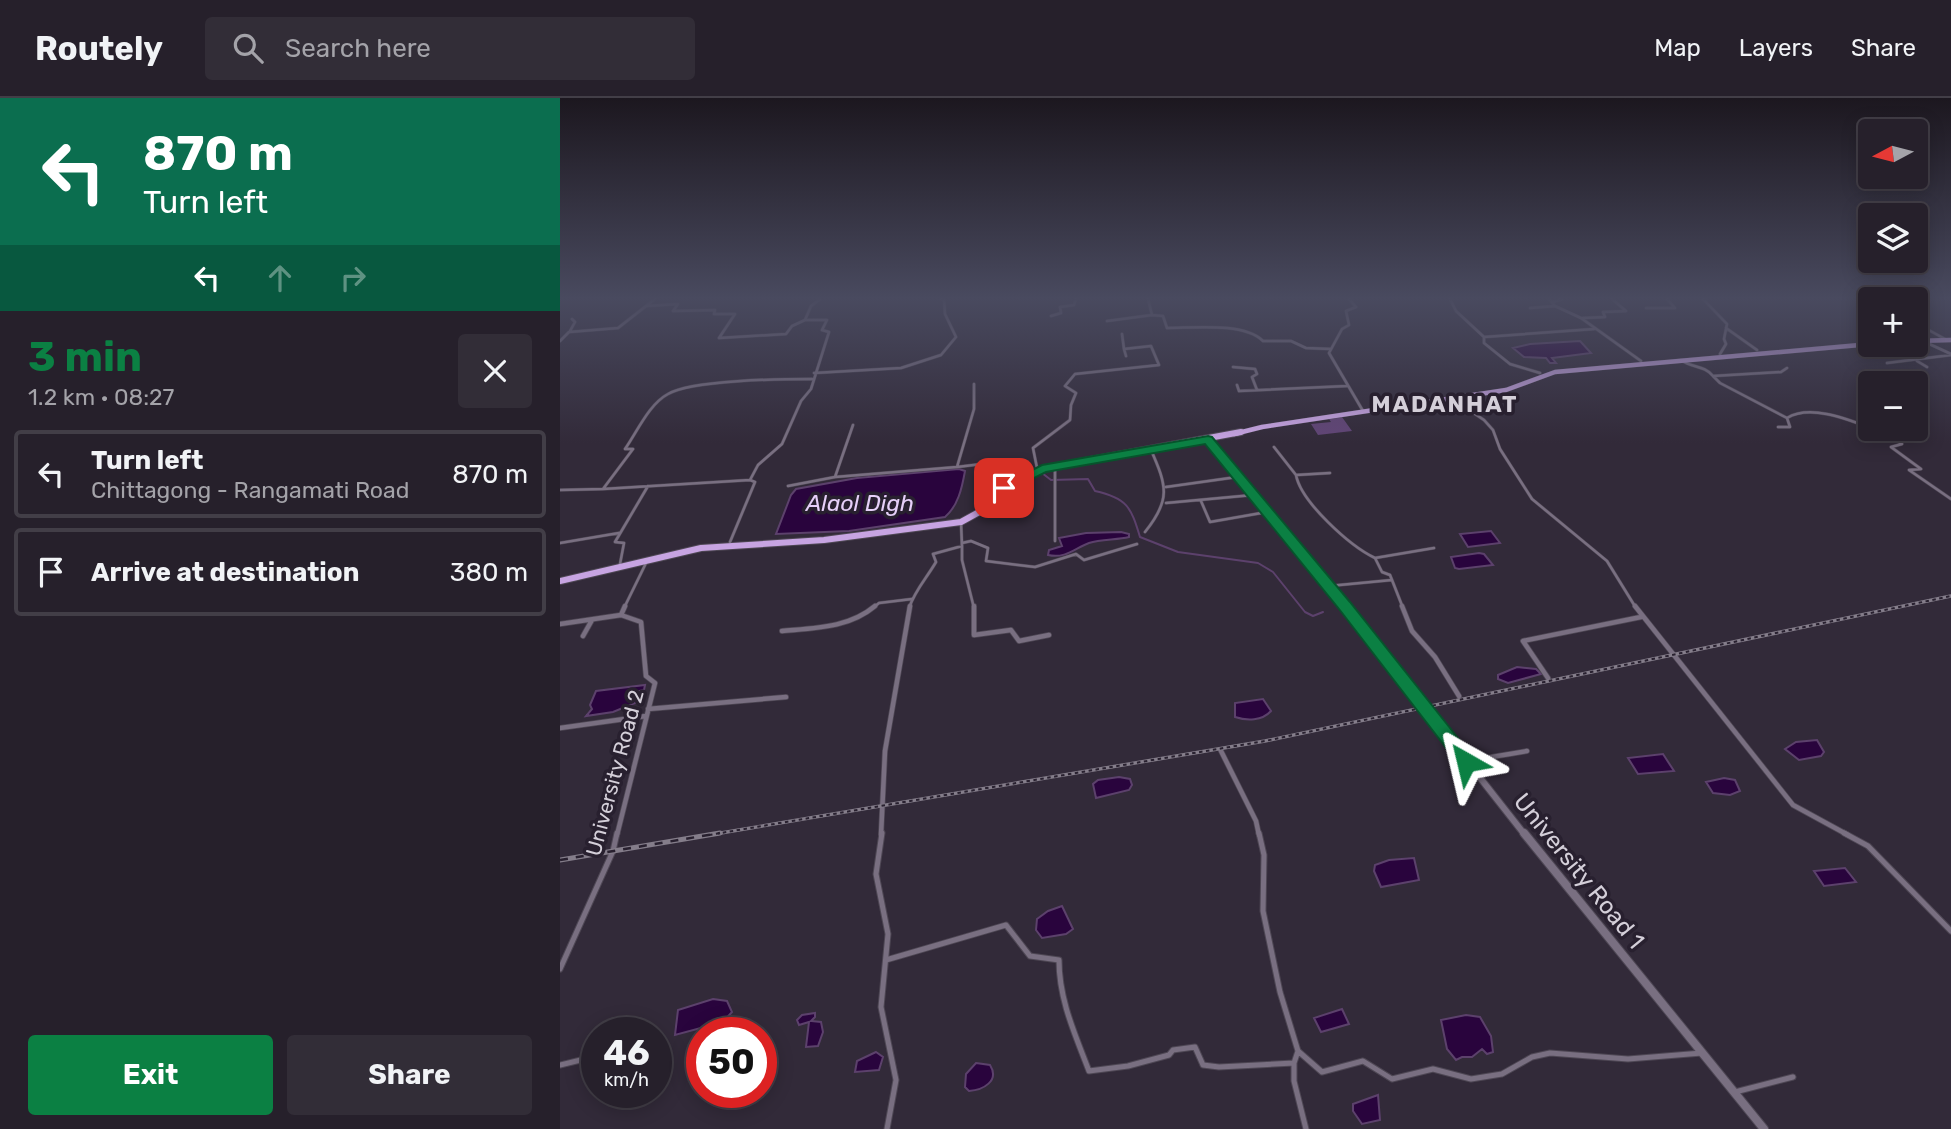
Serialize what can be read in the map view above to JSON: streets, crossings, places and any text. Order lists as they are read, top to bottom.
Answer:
{
  "streets": {
    "main road": ["University Road 1"],
    "street": ["University Road 2"]
  },
  "districts": ["MADANHAT"],
  "water": ["Alaol Digh"],
  "north": "left",
  "page": {
    "header": "Routely",
    "search": "Search here",
    "nav": ["Map", "Layers", "Share"],
    "turn": ["870 m", "Turn left"],
    "map_buttons": ["+", "−"],
    "heading": ["3 min", "1.2 km · 08:27"],
    "list": [
      {
        "name": "Turn left",
        "note": "Chittagong - Rangamati Road",
        "value": "870 m"
      },
      {
        "name": "Arrive at destination",
        "value": "380 m"
      }
    ],
    "speed": "46 km/h",
    "limit": "50",
    "buttons": ["Exit", "Share"]
  }
}
